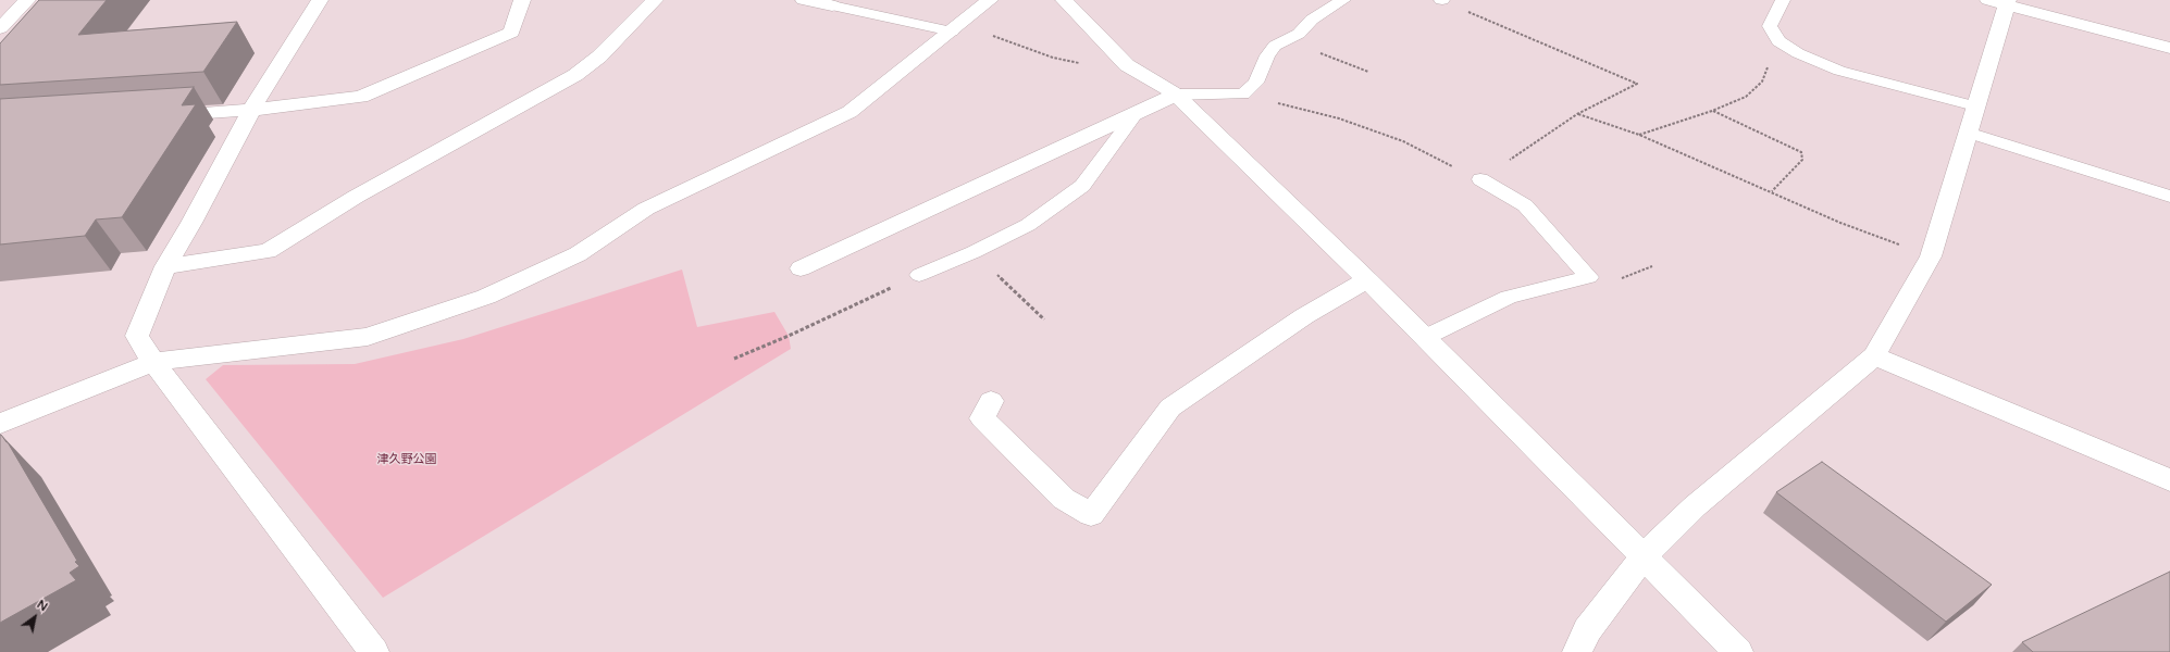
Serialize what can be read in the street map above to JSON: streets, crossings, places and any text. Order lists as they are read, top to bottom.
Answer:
{
  "parks": ["津久野公園"],
  "north": "top right"
}
